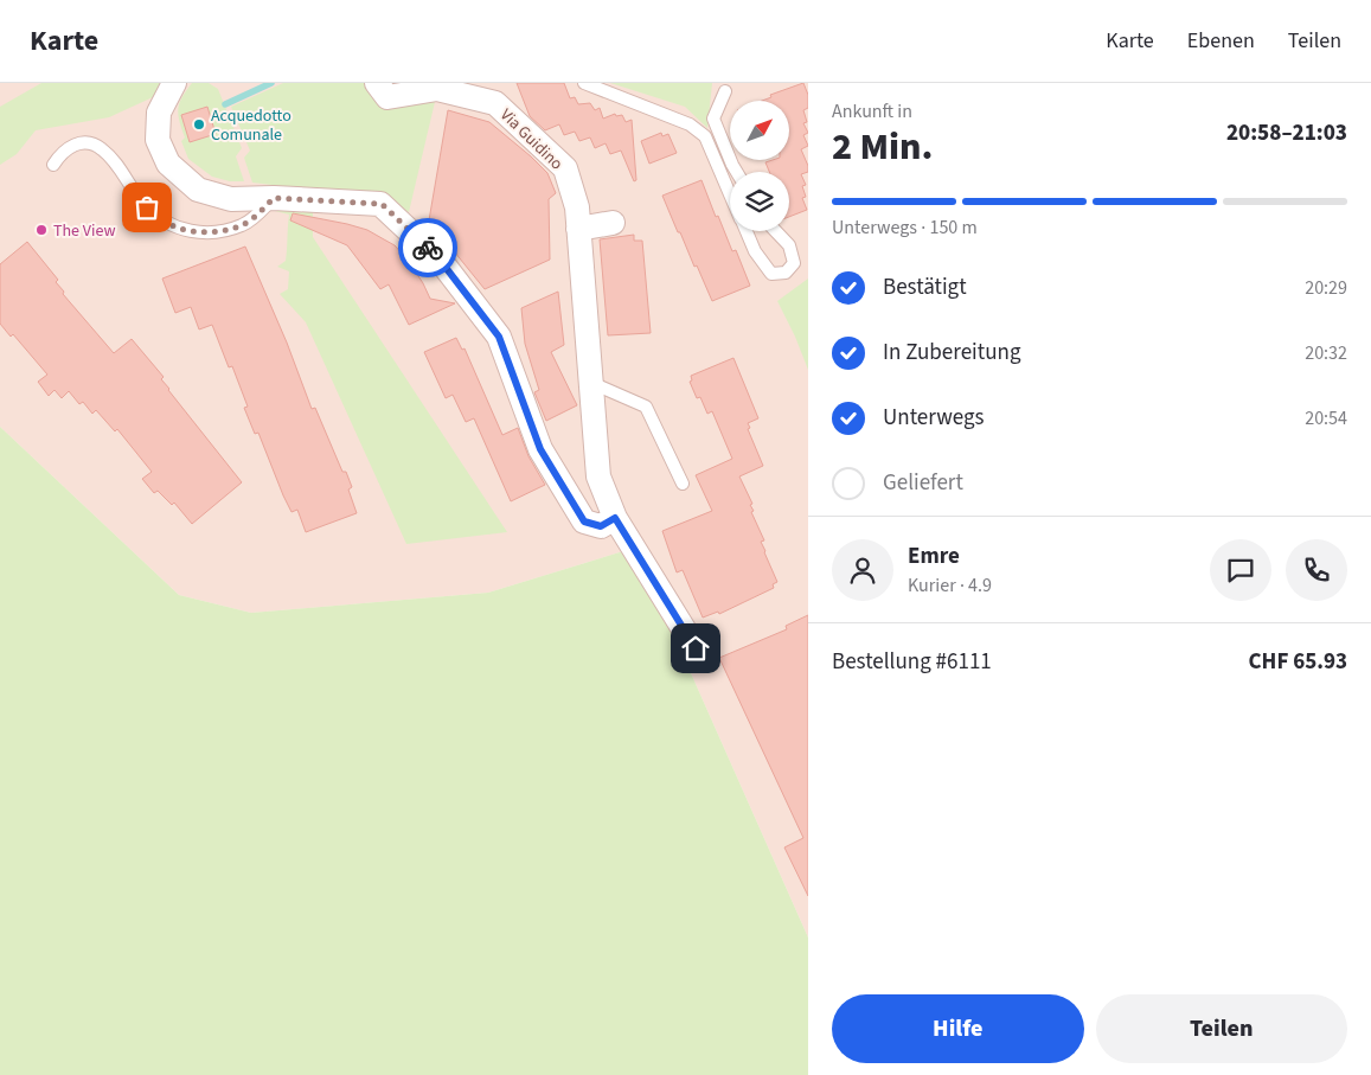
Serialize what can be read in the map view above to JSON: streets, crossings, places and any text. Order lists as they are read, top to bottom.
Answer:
{
  "streets": {
    "street": ["Via Guidino"]
  },
  "places": ["Acquedotto Comunale", "The View"],
  "north": "top right",
  "page": {
    "header": "Karte",
    "nav": ["Karte", "Ebenen", "Teilen"],
    "heading": ["2 Min.", "Ankunft in", "20:58–21:03"],
    "panel": [
      "Emre",
      "Kurier · 4.9",
      "Bestellung #6111",
      "CHF 65.93"
    ],
    "bar": "Unterwegs · 150 m",
    "list": [
      ["Bestätigt", "20:29"],
      ["In Zubereitung", "20:32"],
      ["Unterwegs", "20:54"],
      "Geliefert"
    ],
    "buttons": ["Hilfe", "Teilen"]
  }
}
